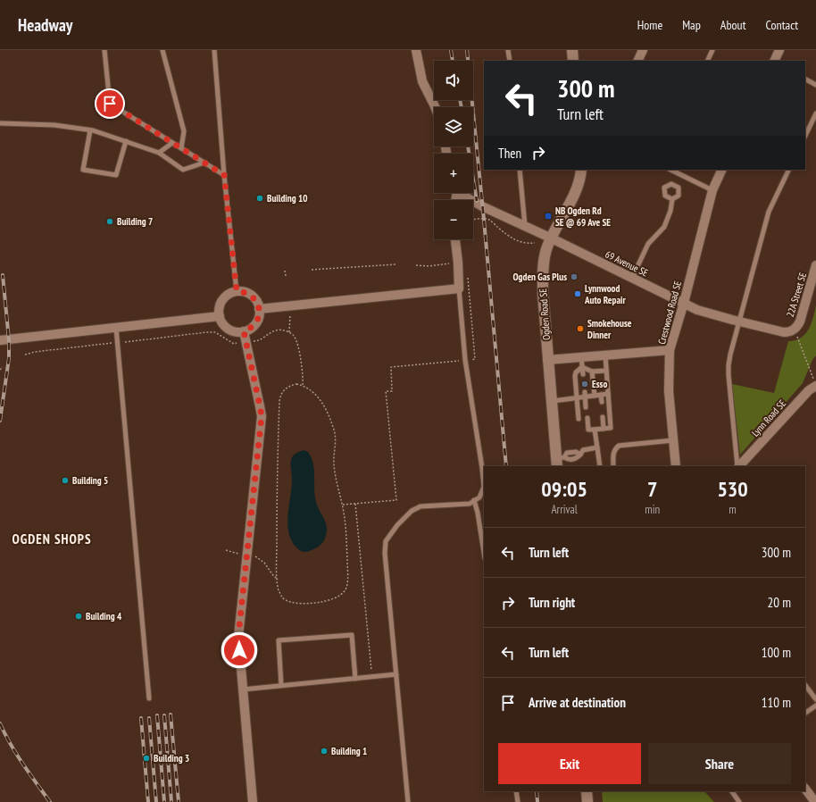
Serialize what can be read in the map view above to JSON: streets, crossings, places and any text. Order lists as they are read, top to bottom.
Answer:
{
  "streets": {
    "street": [
      "69 Avenue SE",
      "22A Street SE",
      "Crestwood Road SE",
      "Ogden Road SE",
      "Lynn Road SE"
    ]
  },
  "crossings": [
    ["69 Avenue SE", "22A Street SE"],
    ["69 Avenue SE", "Crestwood Road SE"],
    ["69 Avenue SE", "Ogden Road SE"]
  ],
  "districts": ["OGDEN SHOPS"],
  "places": {
    "other": [
      "Building 10",
      "Building 7",
      "Ogden Gas Plus",
      "Lynnwood Auto Repair",
      "Smokehouse Dinner",
      "Esso",
      "Building 5",
      "Building 4",
      "Building 1",
      "Building 3"
    ],
    "transit": ["NB Ogden Rd SE @ 69 Ave SE"]
  },
  "page": {
    "header": "Headway",
    "nav": [
      "Home",
      "Map",
      "About",
      "Contact"
    ],
    "map_buttons": ["+", "−"],
    "turn": ["300 m", "Turn left"],
    "then": "Then",
    "eta": [
      "09:05",
      "Arrival",
      "7",
      "min",
      "530",
      "m"
    ],
    "list": [
      {
        "name": "Turn left",
        "value": "300 m"
      },
      {
        "name": "Turn right",
        "value": "20 m"
      },
      {
        "name": "Turn left",
        "value": "100 m"
      },
      {
        "name": "Arrive at destination",
        "value": "110 m"
      }
    ],
    "buttons": ["Exit", "Share"]
  }
}
